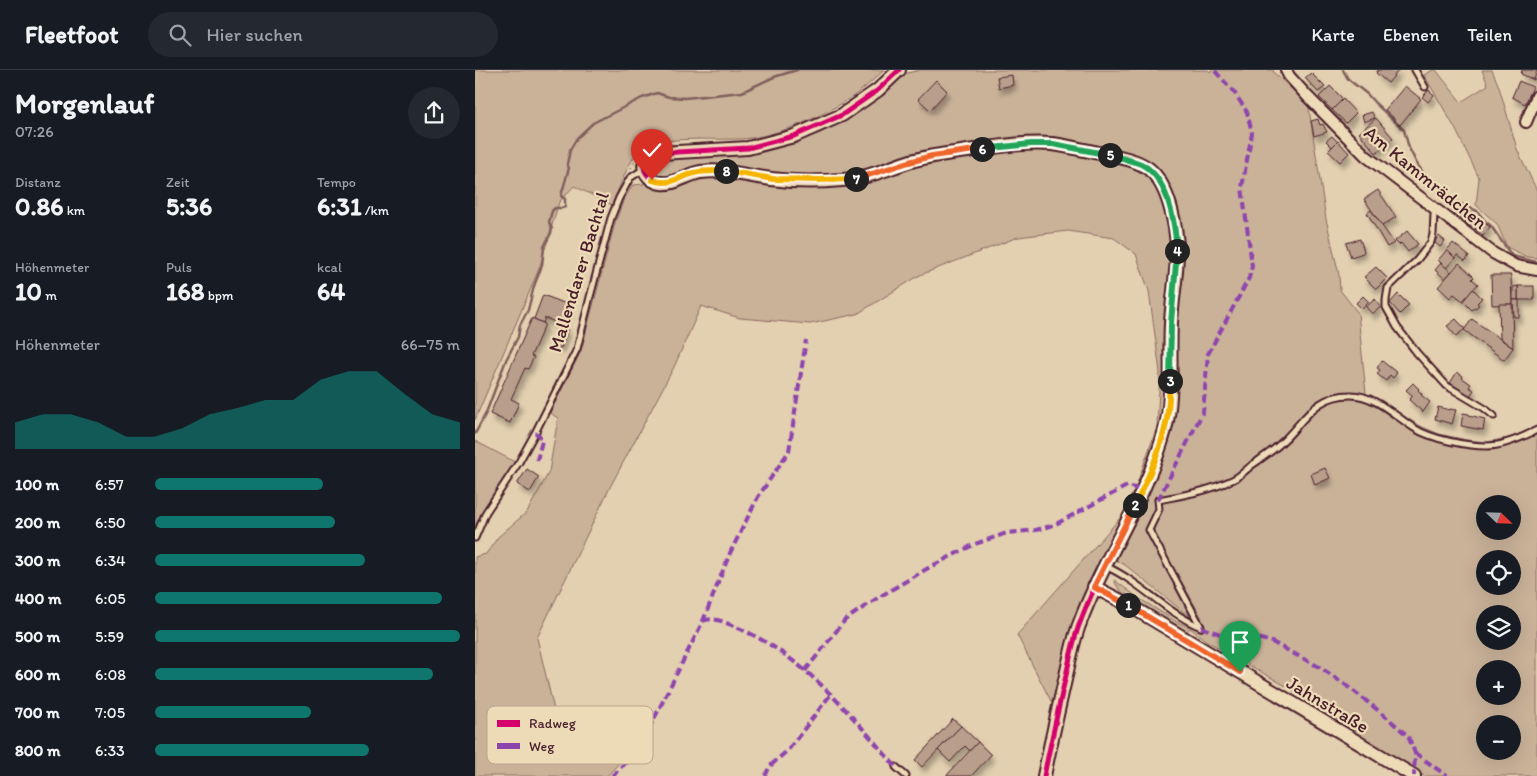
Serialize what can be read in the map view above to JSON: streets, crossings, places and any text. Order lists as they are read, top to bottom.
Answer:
{
  "streets": {
    "street": ["Am Kammrädchen", "Mallendarer Bachtal", "Jahnstraße"]
  },
  "legend": ["Radweg", "Weg"],
  "north": "bottom right",
  "page": {
    "header": "Fleetfoot",
    "search": "Hier suchen",
    "nav": ["Karte", "Ebenen", "Teilen"],
    "heading": ["Morgenlauf", "07:26"],
    "pins": [
      "6",
      "5",
      "8",
      "7",
      "4",
      "3",
      "2",
      "1"
    ],
    "stats": [
      ["Distanz", "0.86 km"],
      ["Zeit", "5:36"],
      ["Tempo", "6:31 /km"],
      ["Höhenmeter", "10 m"],
      ["Puls", "168 bpm"],
      ["kcal", "64"]
    ],
    "chart": ["Höhenmeter", "66–75 m"],
    "list": [
      {
        "name": "100 m",
        "note": "6:57"
      },
      {
        "name": "200 m",
        "note": "6:50"
      },
      {
        "name": "300 m",
        "note": "6:34"
      },
      {
        "name": "400 m",
        "note": "6:05"
      },
      {
        "name": "500 m",
        "note": "5:59"
      },
      {
        "name": "600 m",
        "note": "6:08"
      },
      {
        "name": "700 m",
        "note": "7:05"
      },
      {
        "name": "800 m",
        "note": "6:33"
      }
    ],
    "map_buttons": ["+", "−"]
  }
}
